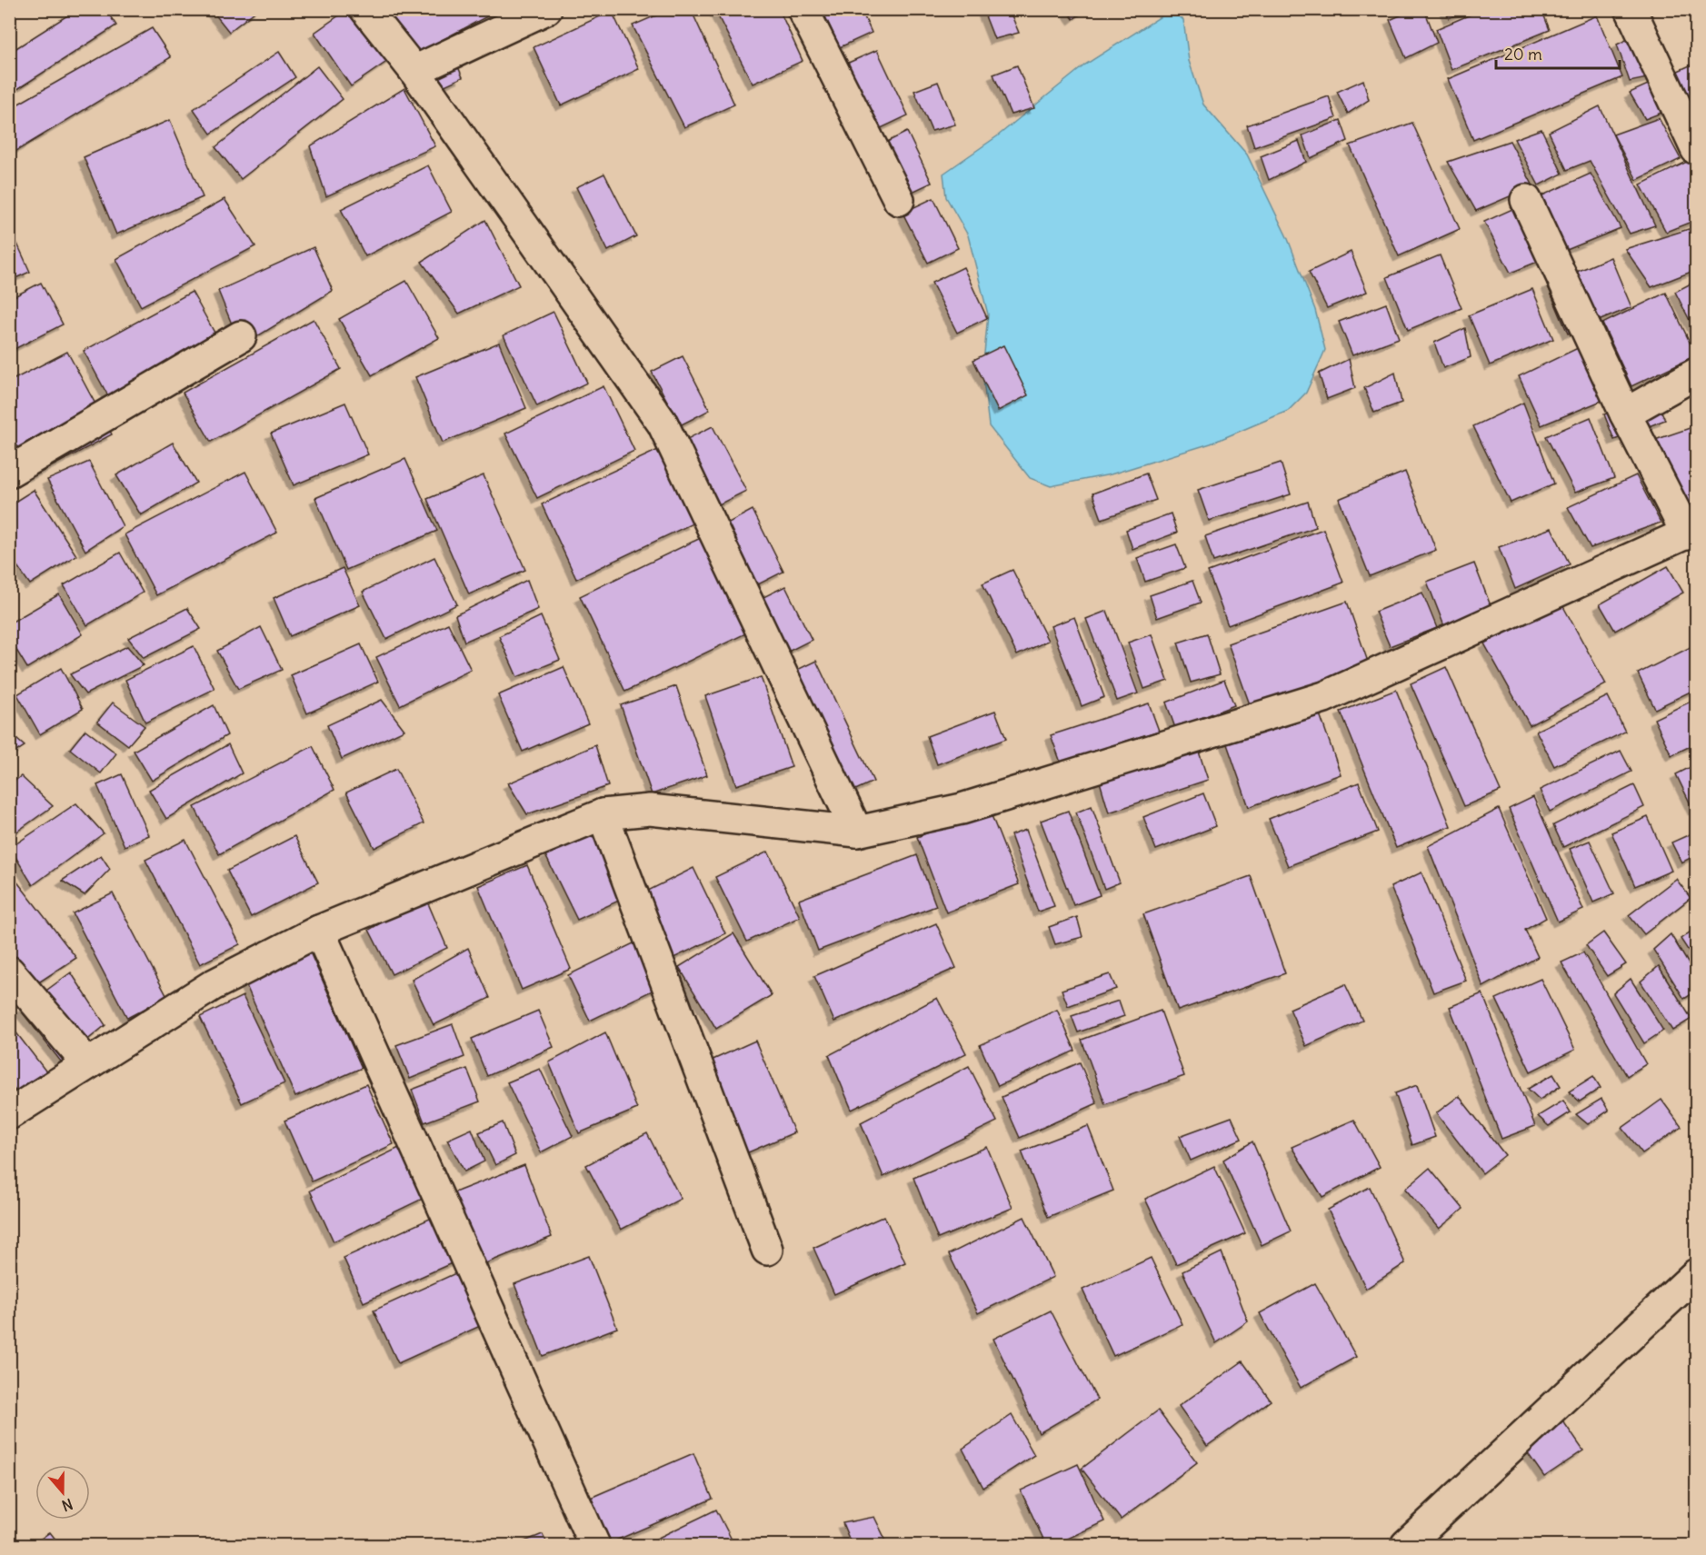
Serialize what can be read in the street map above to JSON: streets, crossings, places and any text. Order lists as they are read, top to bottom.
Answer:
{
  "scale_bar": "20 m",
  "north": "bottom"
}
